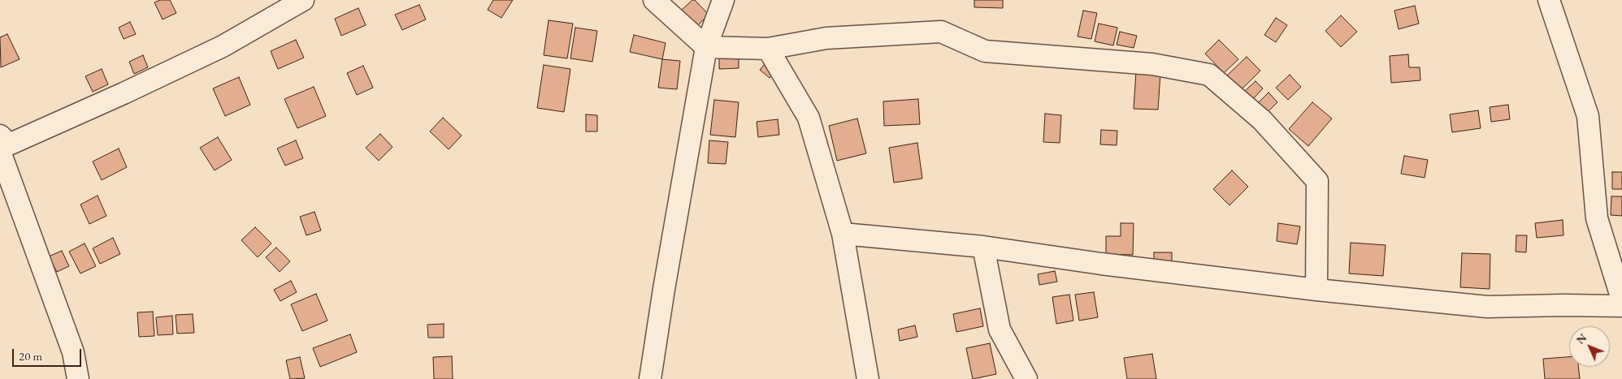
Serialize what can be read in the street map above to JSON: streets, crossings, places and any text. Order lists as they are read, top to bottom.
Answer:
{
  "scale_bar": "20 m",
  "north": "top left"
}
